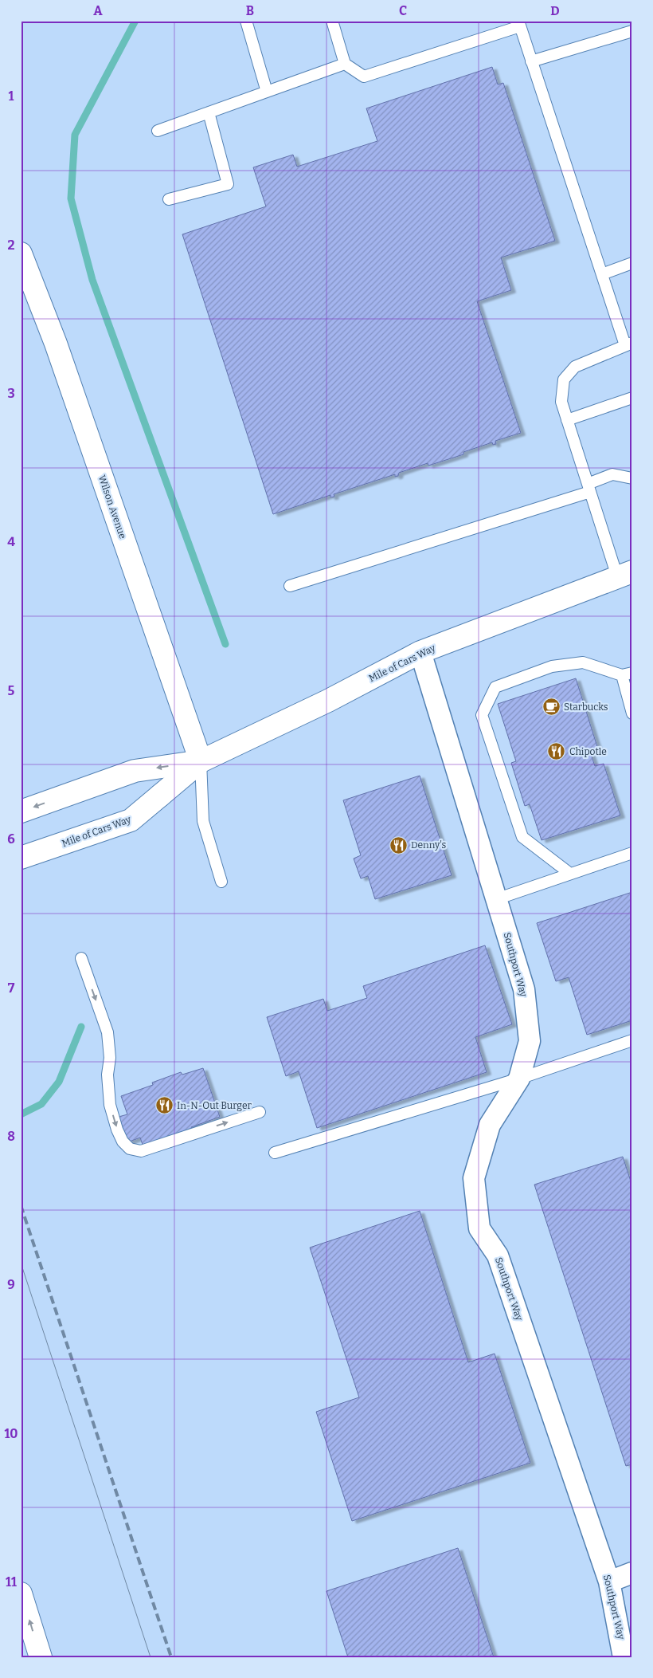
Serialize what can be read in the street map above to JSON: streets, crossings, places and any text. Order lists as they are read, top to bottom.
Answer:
{
  "streets": {
    "main road": ["Wilson Avenue", "Mile of Cars Way"],
    "street": ["Southport Way"]
  },
  "crossings": [
    ["Wilson Avenue", "Mile of Cars Way"],
    ["Mile of Cars Way", "Southport Way"]
  ],
  "places": {
    "cafe": ["Starbucks"],
    "restaurant": ["Chipotle", "Denny's", "In-N-Out Burger"]
  },
  "grid": {
    "columns": [
      "A",
      "B",
      "C",
      "D"
    ],
    "rows": [
      "1",
      "2",
      "3",
      "4",
      "5",
      "6",
      "7",
      "8",
      "9",
      "10",
      "11"
    ]
  }
}
